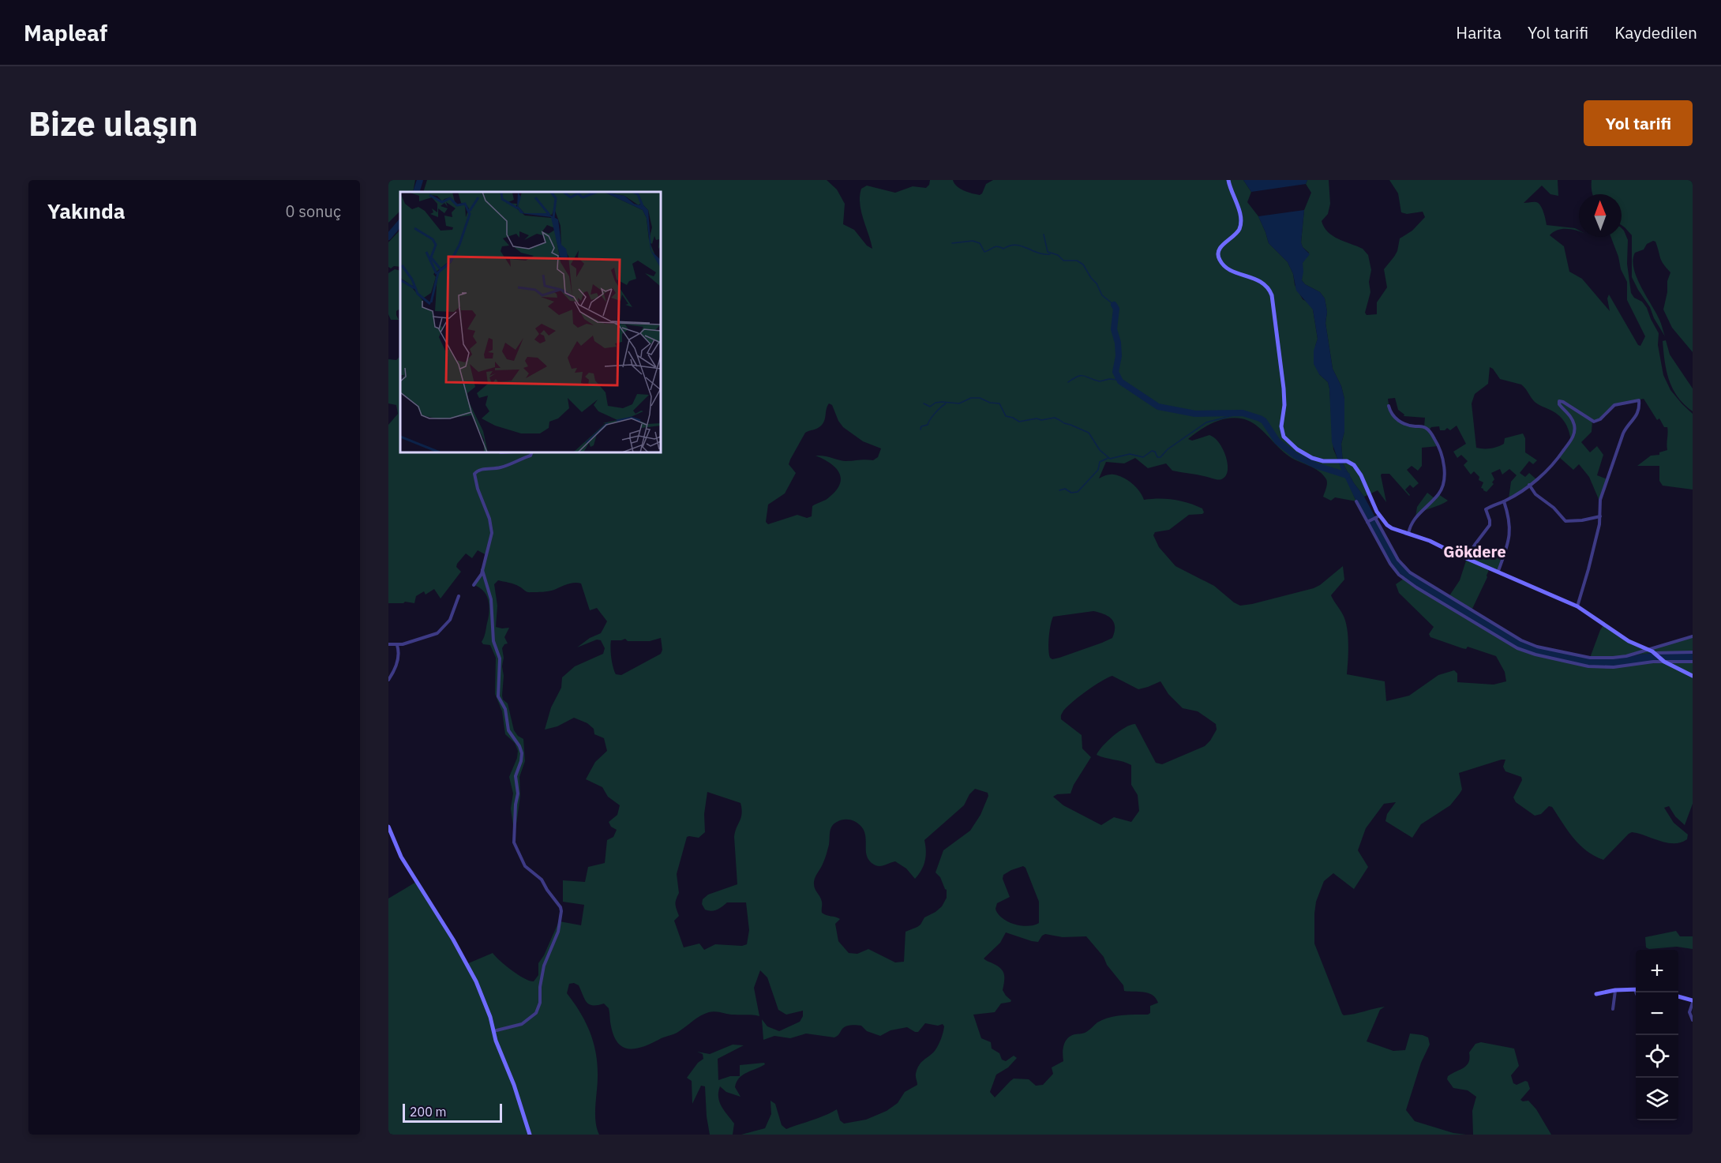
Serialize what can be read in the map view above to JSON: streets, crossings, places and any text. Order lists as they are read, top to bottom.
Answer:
{
  "districts": ["Gökdere"],
  "scale_bar": "200 m",
  "north": "top",
  "page": {
    "header": "Mapleaf",
    "nav": ["Harita", "Yol tarifi", "Kaydedilen"],
    "buttons": "Yol tarifi",
    "title": "Bize ulaşın",
    "heading": ["Yakında", "0 sonuç"],
    "map_buttons": ["+", "−"],
    "scale": "200 m"
  }
}
